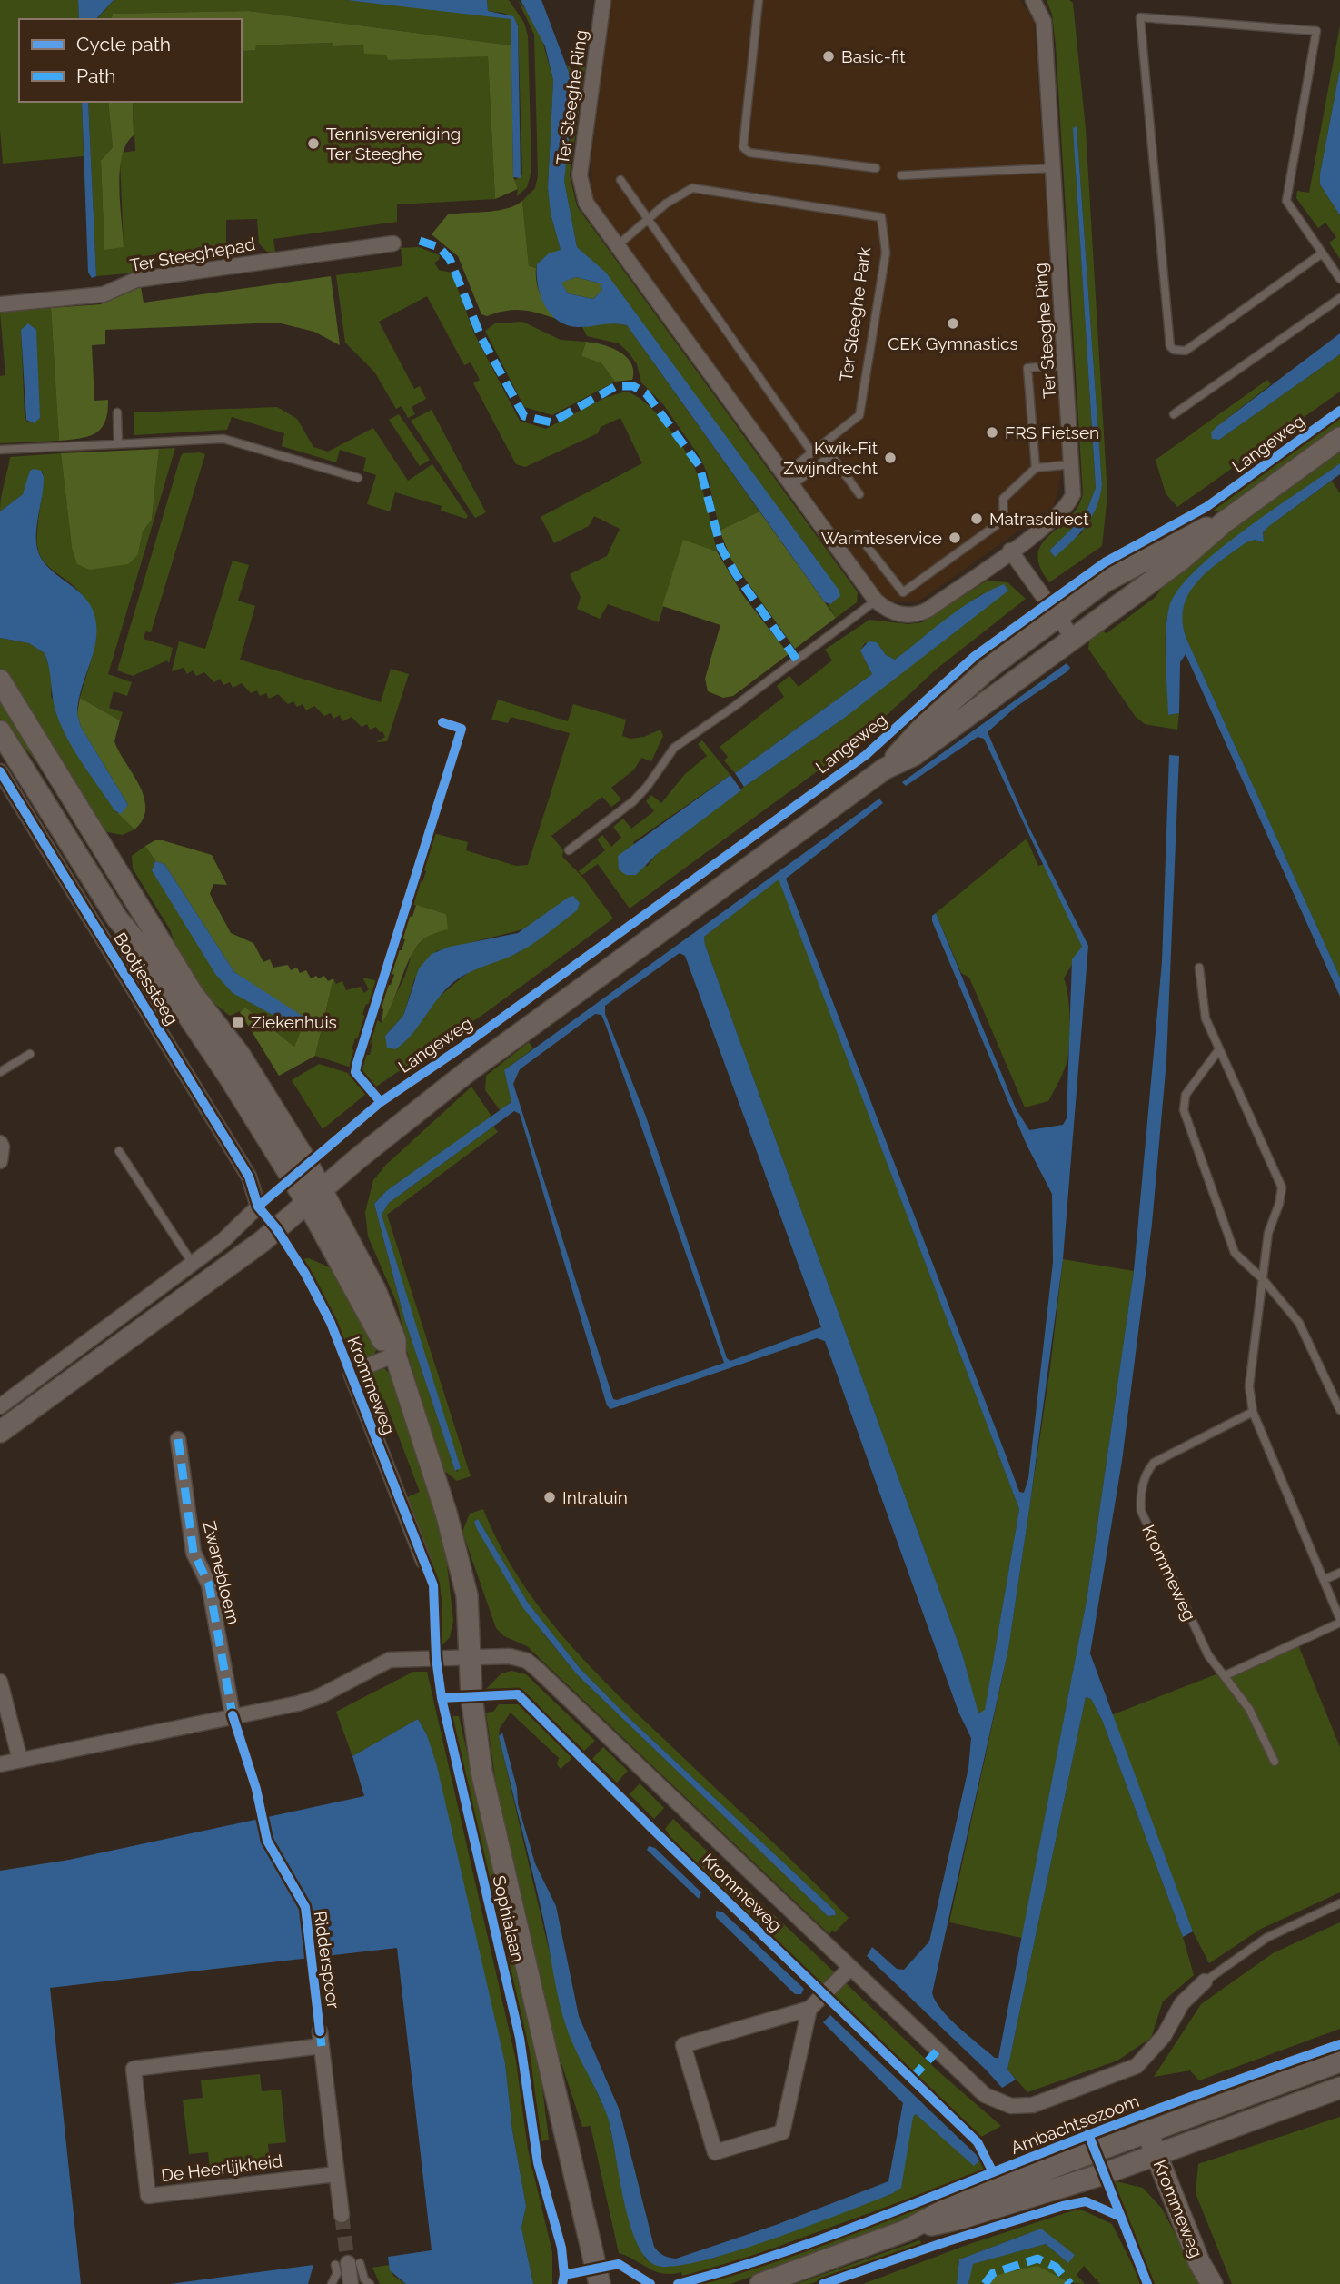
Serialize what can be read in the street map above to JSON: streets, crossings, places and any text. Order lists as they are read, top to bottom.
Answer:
{
  "streets": {
    "main road": [
      "Langeweg",
      "Bootjessteeg",
      "Krommeweg",
      "Sophialaan",
      "Ambachtsezoom"
    ],
    "street": [
      "Ter Steeghe Ring",
      "Ter Steeghepad",
      "Zwanebloem",
      "De Heerlijkheid"
    ],
    "lane": ["Ter Steeghe Park"],
    "cycle path": ["Ridderspoor"]
  },
  "crossings": [
    ["Ter Steeghe Ring", "Ter Steeghe Park"],
    ["Langeweg", "Bootjessteeg"],
    ["Langeweg", "Krommeweg"],
    ["Bootjessteeg", "Krommeweg"],
    ["Krommeweg", "Sophialaan"],
    ["Krommeweg", "Ambachtsezoom"]
  ],
  "places": {
    "other": [
      "Basic-fit",
      "Tennisvereniging Ter Steeghe",
      "CEK Gymnastics",
      "FRS Fietsen",
      "Kwik-Fit Zwijndrecht",
      "Matrasdirect",
      "Warmteservice",
      "Intratuin"
    ],
    "transit": ["Ziekenhuis"]
  },
  "legend": ["Cycle path", "Path"]
}
